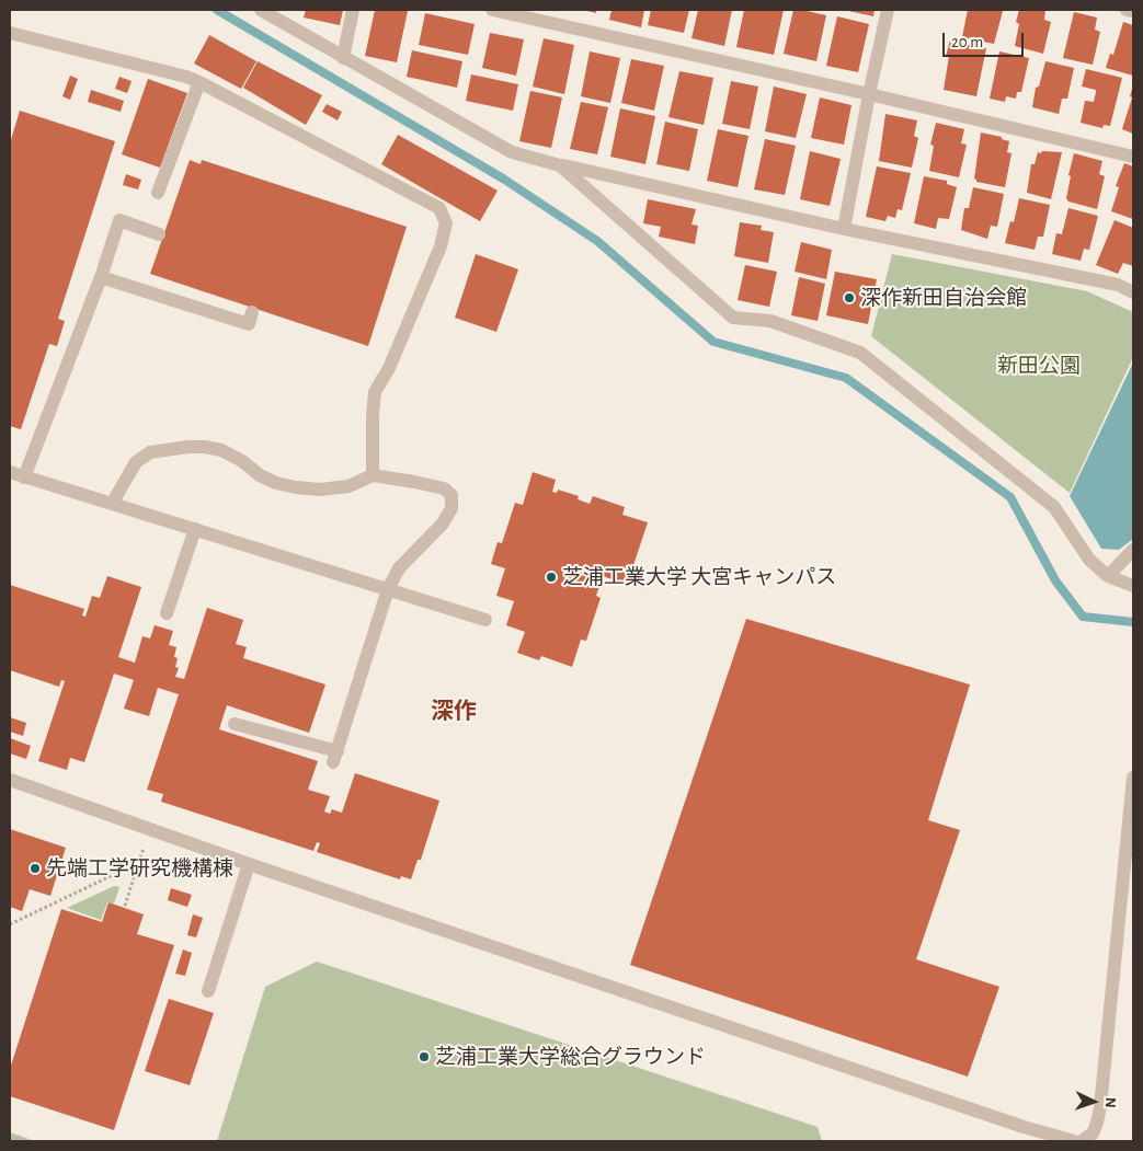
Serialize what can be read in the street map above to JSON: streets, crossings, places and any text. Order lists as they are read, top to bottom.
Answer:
{
  "districts": ["深作"],
  "parks": ["新田公園"],
  "places": [
    "深作新田自治会館",
    "芝浦工業大学 大宮キャンパス",
    "先端工学研究機構棟",
    "芝浦工業大学総合グラウンド"
  ],
  "scale_bar": "20 m",
  "north": "right"
}
